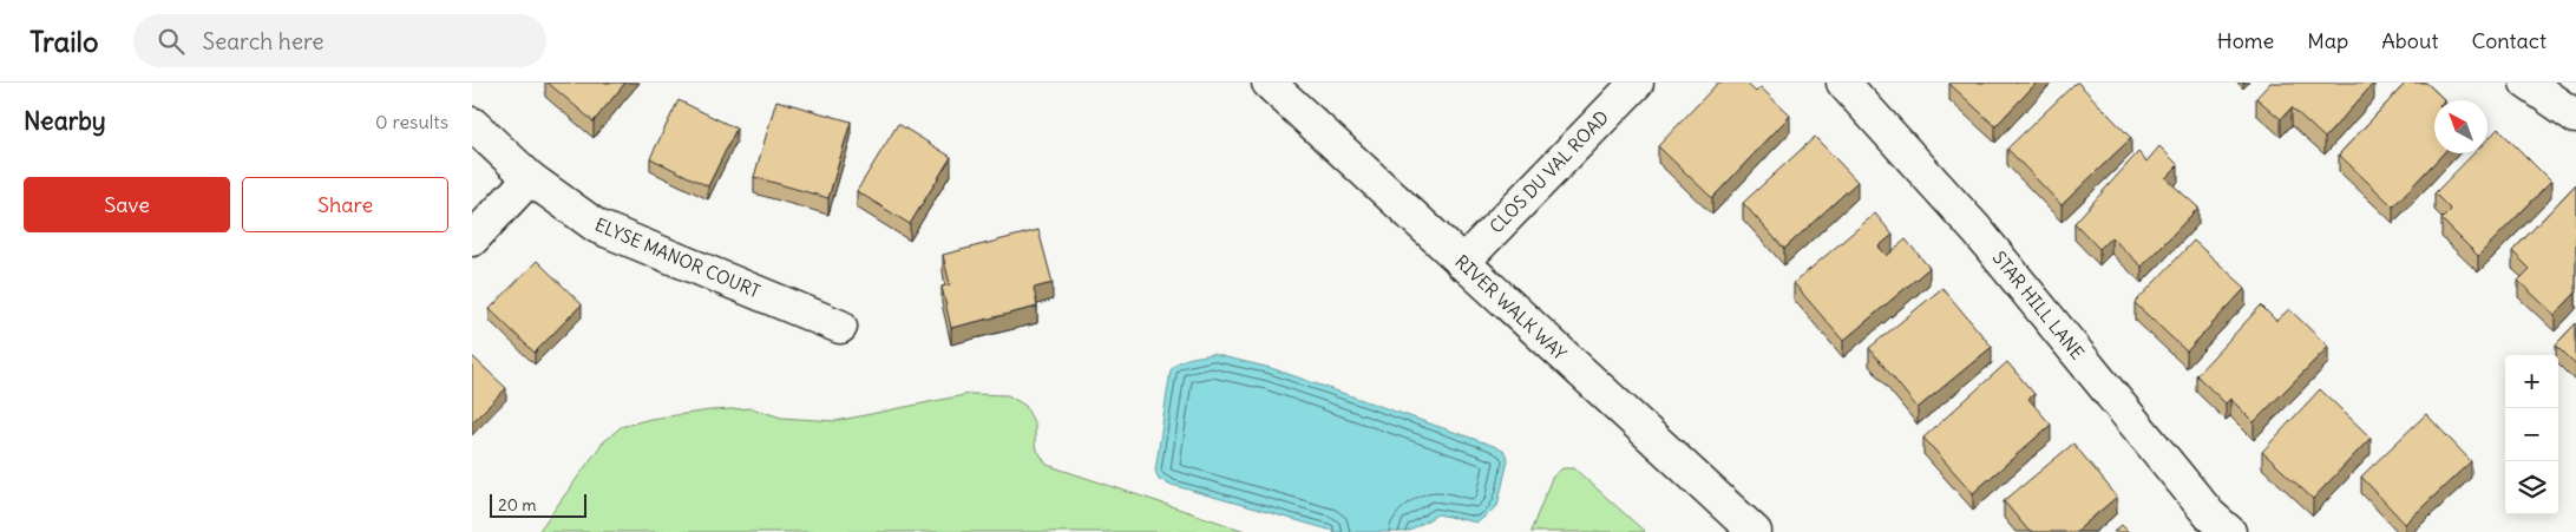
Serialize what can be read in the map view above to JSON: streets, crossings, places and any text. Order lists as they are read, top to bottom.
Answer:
{
  "streets": {
    "street": [
      "CLOS DU VAL ROAD",
      "ELYSE MANOR COURT",
      "STAR HILL LANE",
      "RIVER WALK WAY"
    ]
  },
  "crossings": [
    ["CLOS DU VAL ROAD", "RIVER WALK WAY"]
  ],
  "scale_bar": "20 m",
  "north": "top left",
  "page": {
    "header": "Trailo",
    "search": "Search here",
    "nav": [
      "Home",
      "Map",
      "About",
      "Contact"
    ],
    "heading": ["Nearby", "0 results"],
    "buttons": ["Save", "Share"],
    "map_buttons": ["+", "−"],
    "scale": "20 m"
  }
}
